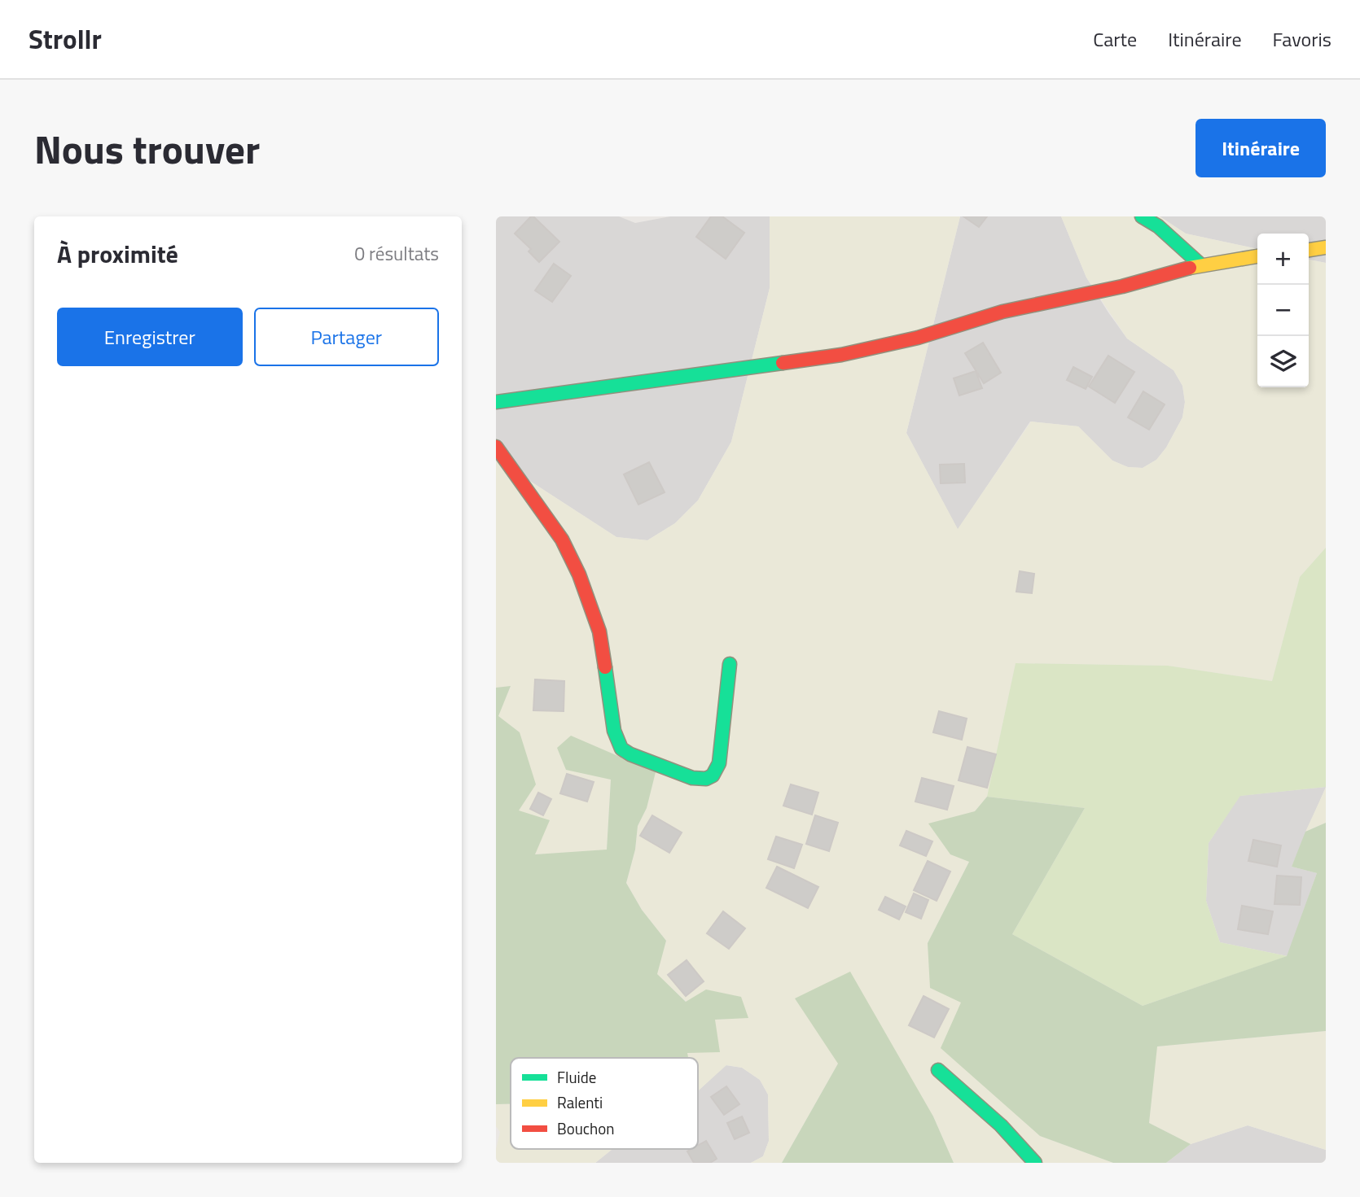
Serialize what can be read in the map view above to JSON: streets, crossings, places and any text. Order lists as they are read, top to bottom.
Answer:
{
  "legend": ["Fluide", "Ralenti", "Bouchon"],
  "page": {
    "header": "Strollr",
    "nav": ["Carte", "Itinéraire", "Favoris"],
    "title": "Nous trouver",
    "buttons": [
      "Itinéraire",
      ["Enregistrer", "Partager"]
    ],
    "heading": ["À proximité", "0 résultats"],
    "map_buttons": ["+", "−"]
  }
}
